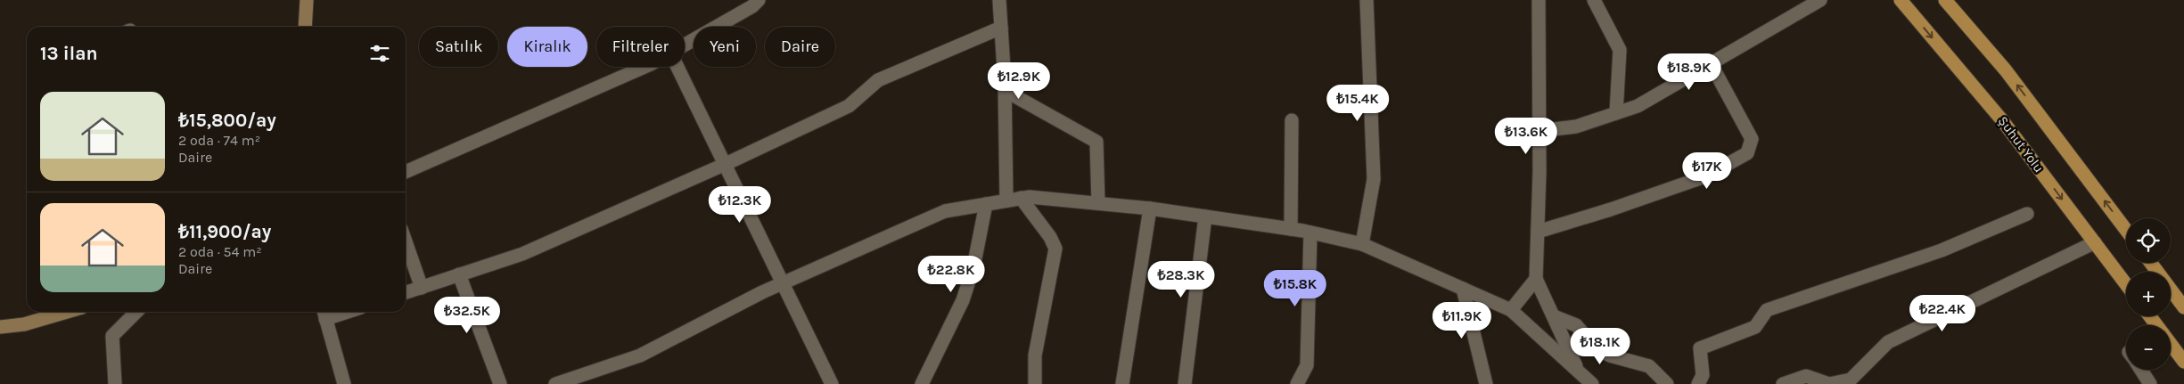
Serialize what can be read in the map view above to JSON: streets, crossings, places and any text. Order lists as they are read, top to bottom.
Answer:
{
  "streets": {
    "main road": ["Şuhut Yolu"]
  },
  "page": {
    "chip": [
      "Satılık",
      "Kiralık",
      "Filtreler",
      "Yeni",
      "Daire"
    ],
    "heading": "13 ilan",
    "price": [
      "₺18.9K",
      "₺12.9K",
      "₺15.4K",
      "₺13.6K",
      "₺17K",
      "₺12.3K",
      "₺22.8K",
      "₺28.3K",
      "₺15.8K",
      "₺22.4K",
      "₺32.5K",
      "₺11.9K",
      "₺18.1K"
    ],
    "list": [
      {
        "name": "₺15,800/ay",
        "note": "2 oda · 74 m² · Daire"
      },
      {
        "name": "₺11,900/ay",
        "note": "2 oda · 54 m² · Daire"
      }
    ],
    "map_buttons": ["+", "−"]
  }
}
